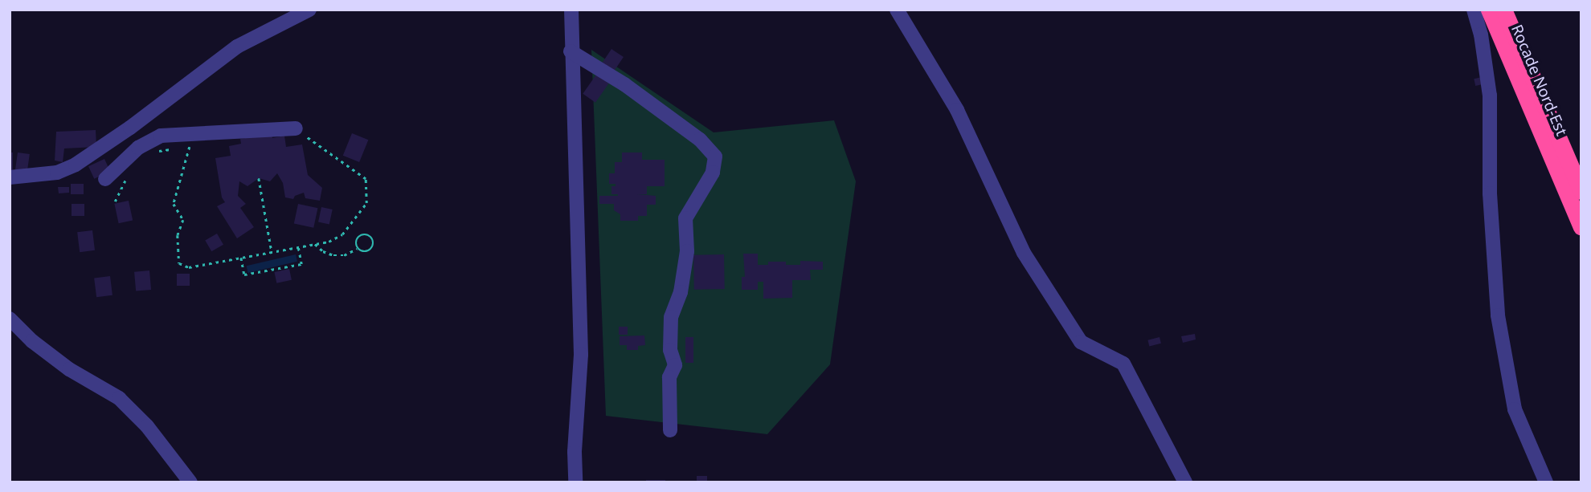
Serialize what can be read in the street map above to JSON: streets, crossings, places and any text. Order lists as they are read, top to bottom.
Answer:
{
  "streets": {
    "highway": ["Rocade Nord-Est"]
  }
}
